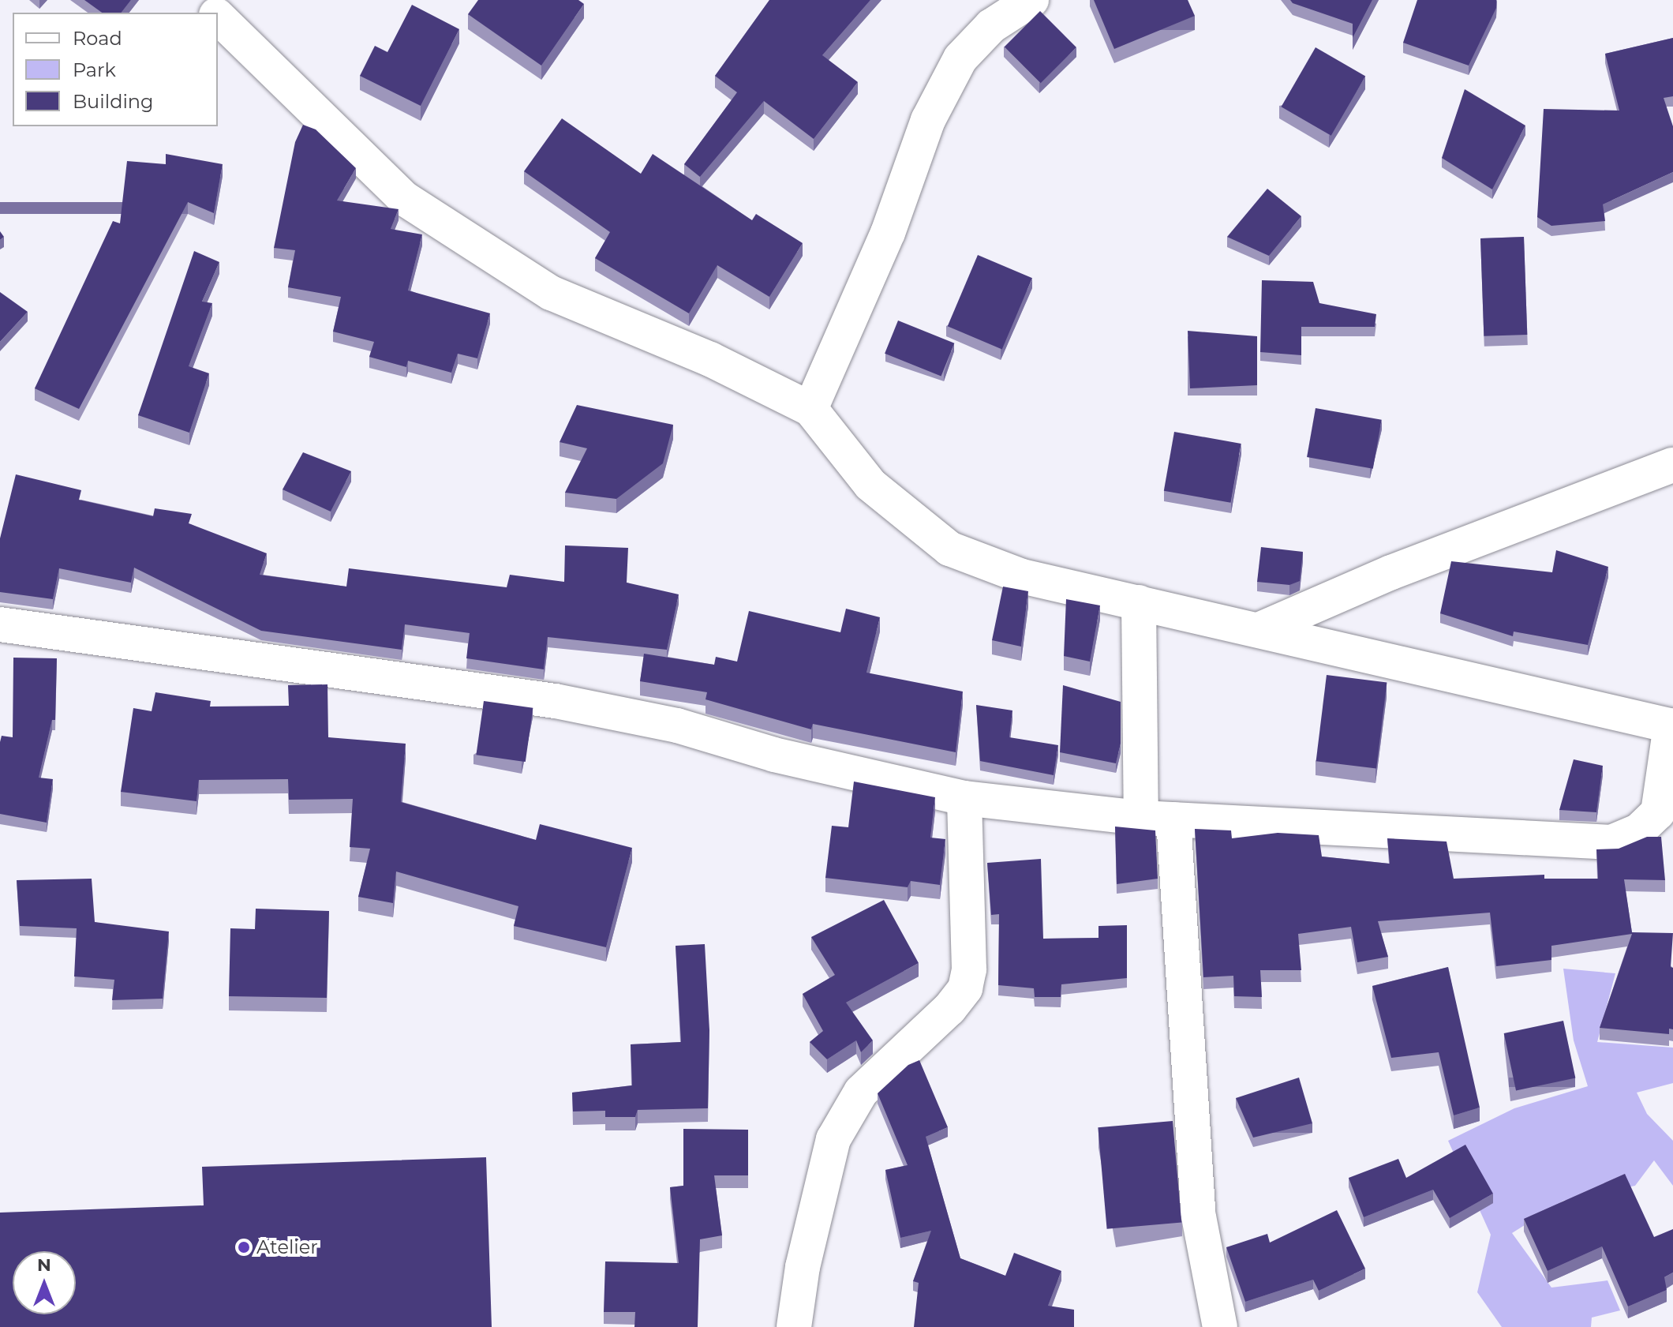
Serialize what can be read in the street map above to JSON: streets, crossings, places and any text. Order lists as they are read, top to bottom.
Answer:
{
  "places": ["Atelier"],
  "legend": ["Road", "Park", "Building"],
  "north": "top"
}
